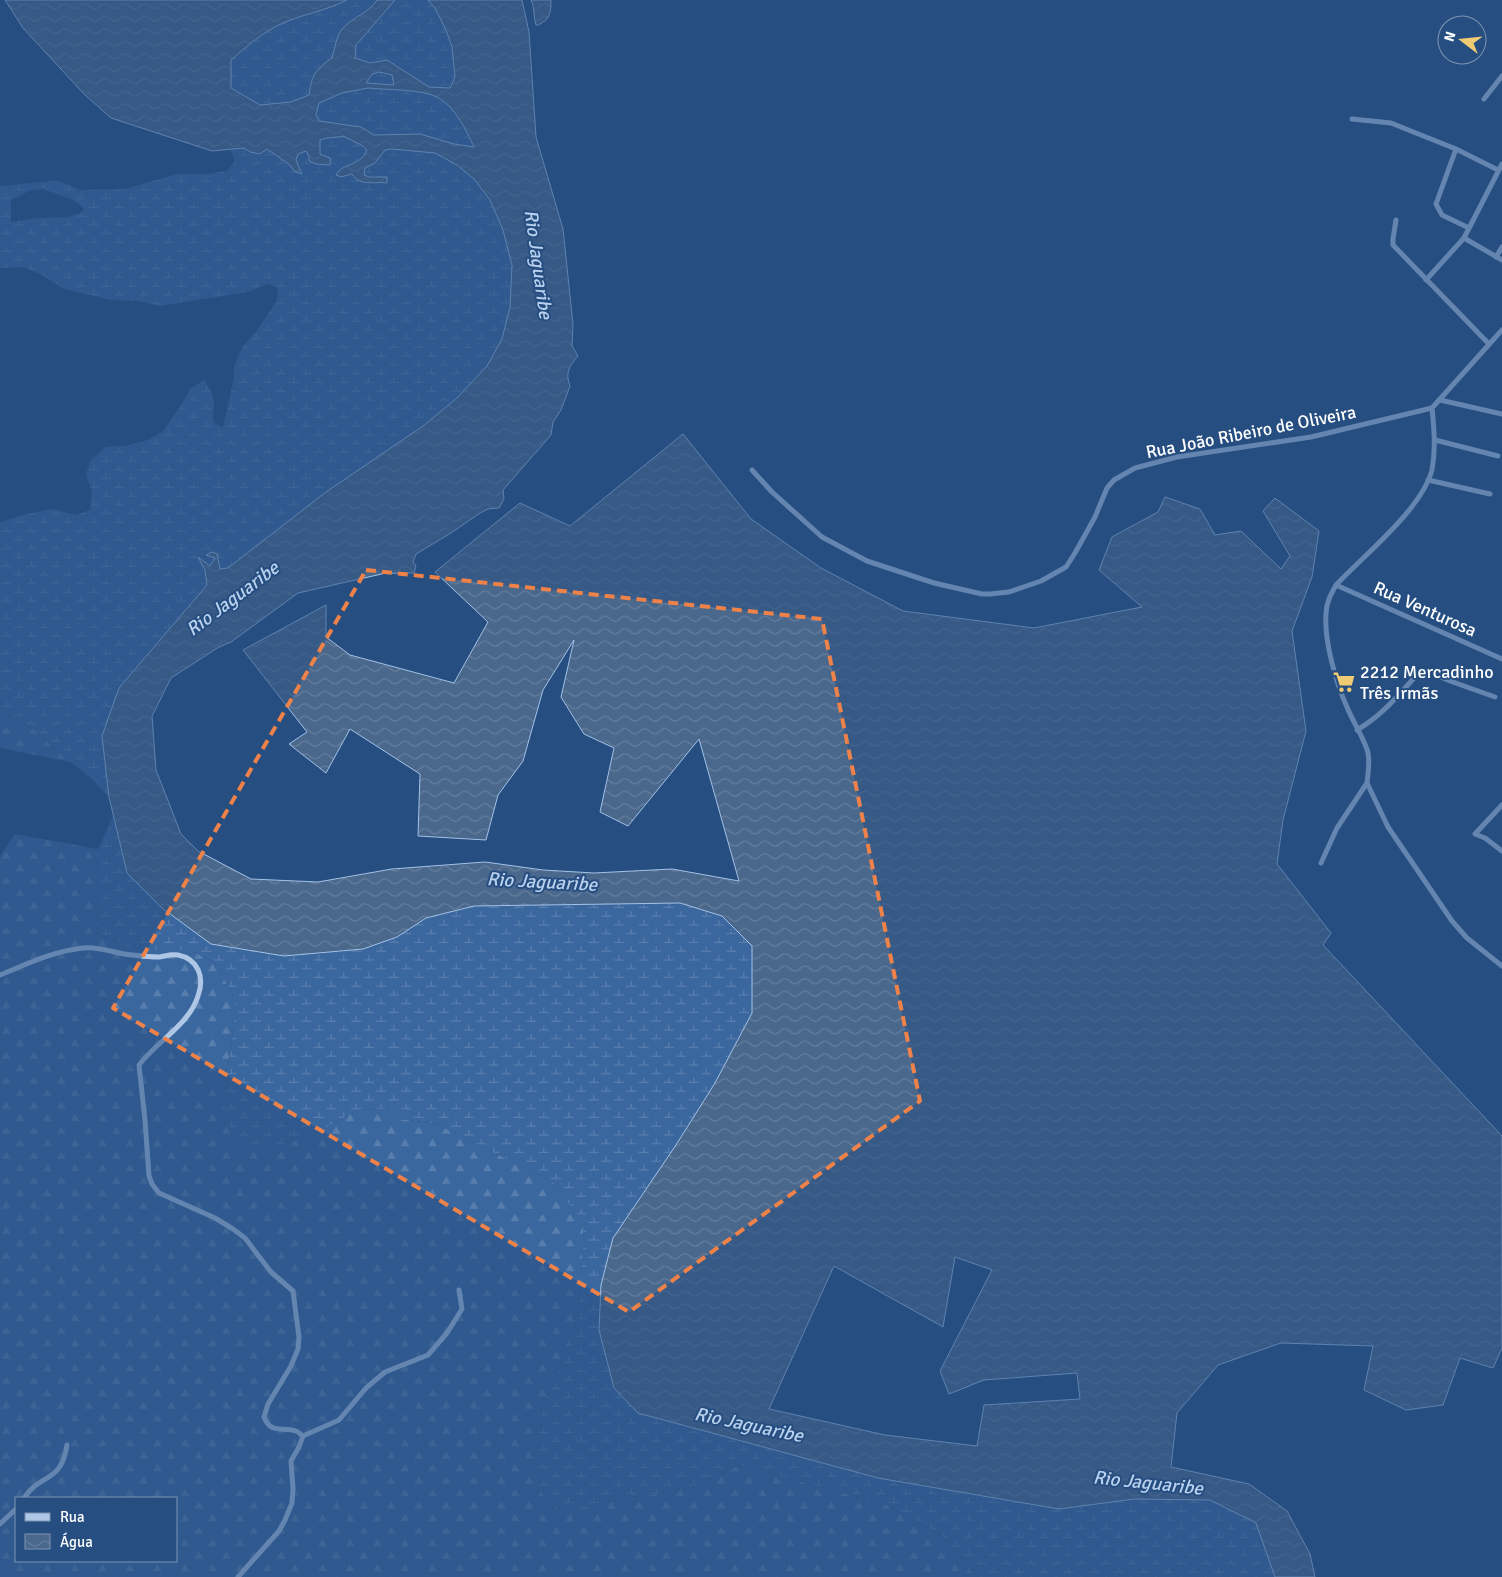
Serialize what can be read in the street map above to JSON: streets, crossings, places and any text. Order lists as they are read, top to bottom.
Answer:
{
  "streets": {
    "street": ["Rua João Ribeiro de Oliveira", "Rua Venturosa"]
  },
  "water": ["Rio Jaguaribe"],
  "places": {
    "supermarket": ["2212 Mercadinho Três Irmãs"]
  },
  "legend": ["Rua", "Água"],
  "north": "left"
}
